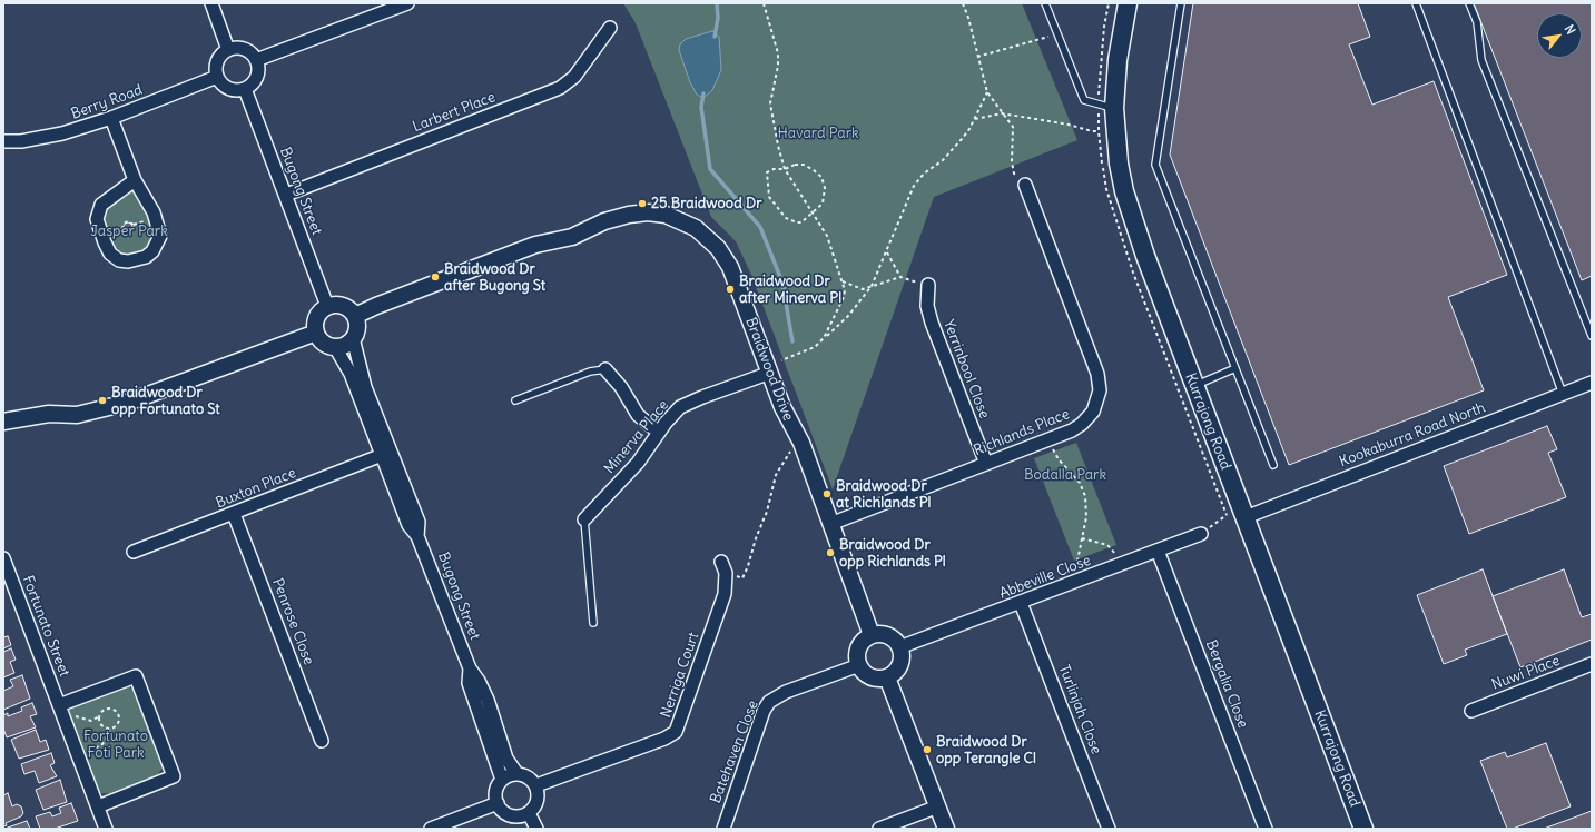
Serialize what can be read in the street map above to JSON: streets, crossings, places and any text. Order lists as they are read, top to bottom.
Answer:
{
  "streets": {
    "main road": ["Kurrajong Road"],
    "street": [
      "Berry Road",
      "Larbert Place",
      "Bugong Street",
      "Braidwood Drive",
      "Yerrinbool Close",
      "Richlands Place",
      "Kookaburra Road North",
      "Minerva Place",
      "Buxton Place",
      "Abbeville Close",
      "Penrose Close",
      "Fortunato Street",
      "Nuwi Place",
      "Nerriga Court",
      "Bergalia Close",
      "Turlinjah Close",
      "Batehaven Close"
    ]
  },
  "crossings": [
    ["Berry Road", "Bugong Street"],
    ["Larbert Place", "Bugong Street"],
    ["Bugong Street", "Braidwood Drive"],
    ["Bugong Street", "Buxton Place"],
    ["Bugong Street", "Nerriga Court"],
    ["Braidwood Drive", "Richlands Place"],
    ["Braidwood Drive", "Minerva Place"],
    ["Braidwood Drive", "Abbeville Close"],
    ["Braidwood Drive", "Batehaven Close"],
    ["Yerrinbool Close", "Richlands Place"],
    ["Kurrajong Road", "Kookaburra Road North"],
    ["Buxton Place", "Penrose Close"],
    ["Abbeville Close", "Bergalia Close"],
    ["Abbeville Close", "Turlinjah Close"],
    ["Abbeville Close", "Batehaven Close"]
  ],
  "parks": [
    "Havard Park",
    "Jasper Park",
    "Bodalla Park",
    "Fortunato Foti Park"
  ],
  "places": [
    "25 Braidwood Dr",
    "Braidwood Dr after Bugong St",
    "Braidwood Dr after Minerva Pl",
    "Braidwood Dr opp Fortunato St",
    "Braidwood Dr at Richlands Pl",
    "Braidwood Dr opp Richlands Pl",
    "Braidwood Dr opp Terangle Cl"
  ],
  "north": "top right"
}
